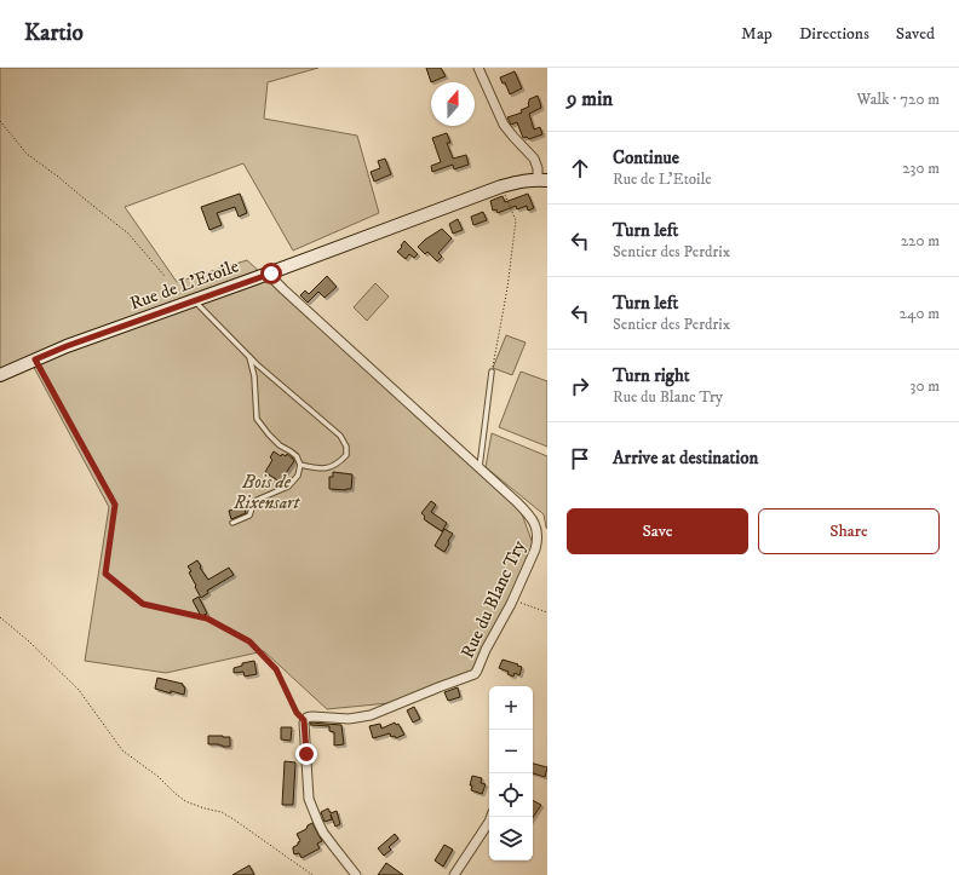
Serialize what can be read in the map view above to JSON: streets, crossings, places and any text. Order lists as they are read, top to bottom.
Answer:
{
  "streets": {
    "street": ["Rue de L'Etoile", "Rue du Blanc Try"]
  },
  "crossings": [
    ["Rue de L'Etoile", "Rue du Blanc Try"]
  ],
  "parks": ["Bois de Rixensart"],
  "north": "top",
  "page": {
    "header": "Kartio",
    "nav": ["Map", "Directions", "Saved"],
    "heading": ["9 min", "Walk · 720 m"],
    "list": [
      ["Continue", "Rue de L'Etoile", "230 m"],
      ["Turn left", "Sentier des Perdrix", "220 m"],
      ["Turn left", "Sentier des Perdrix", "240 m"],
      ["Turn right", "Rue du Blanc Try", "30 m"],
      "Arrive at destination"
    ],
    "buttons": ["Save", "Share"],
    "map_buttons": ["+", "−"]
  }
}
